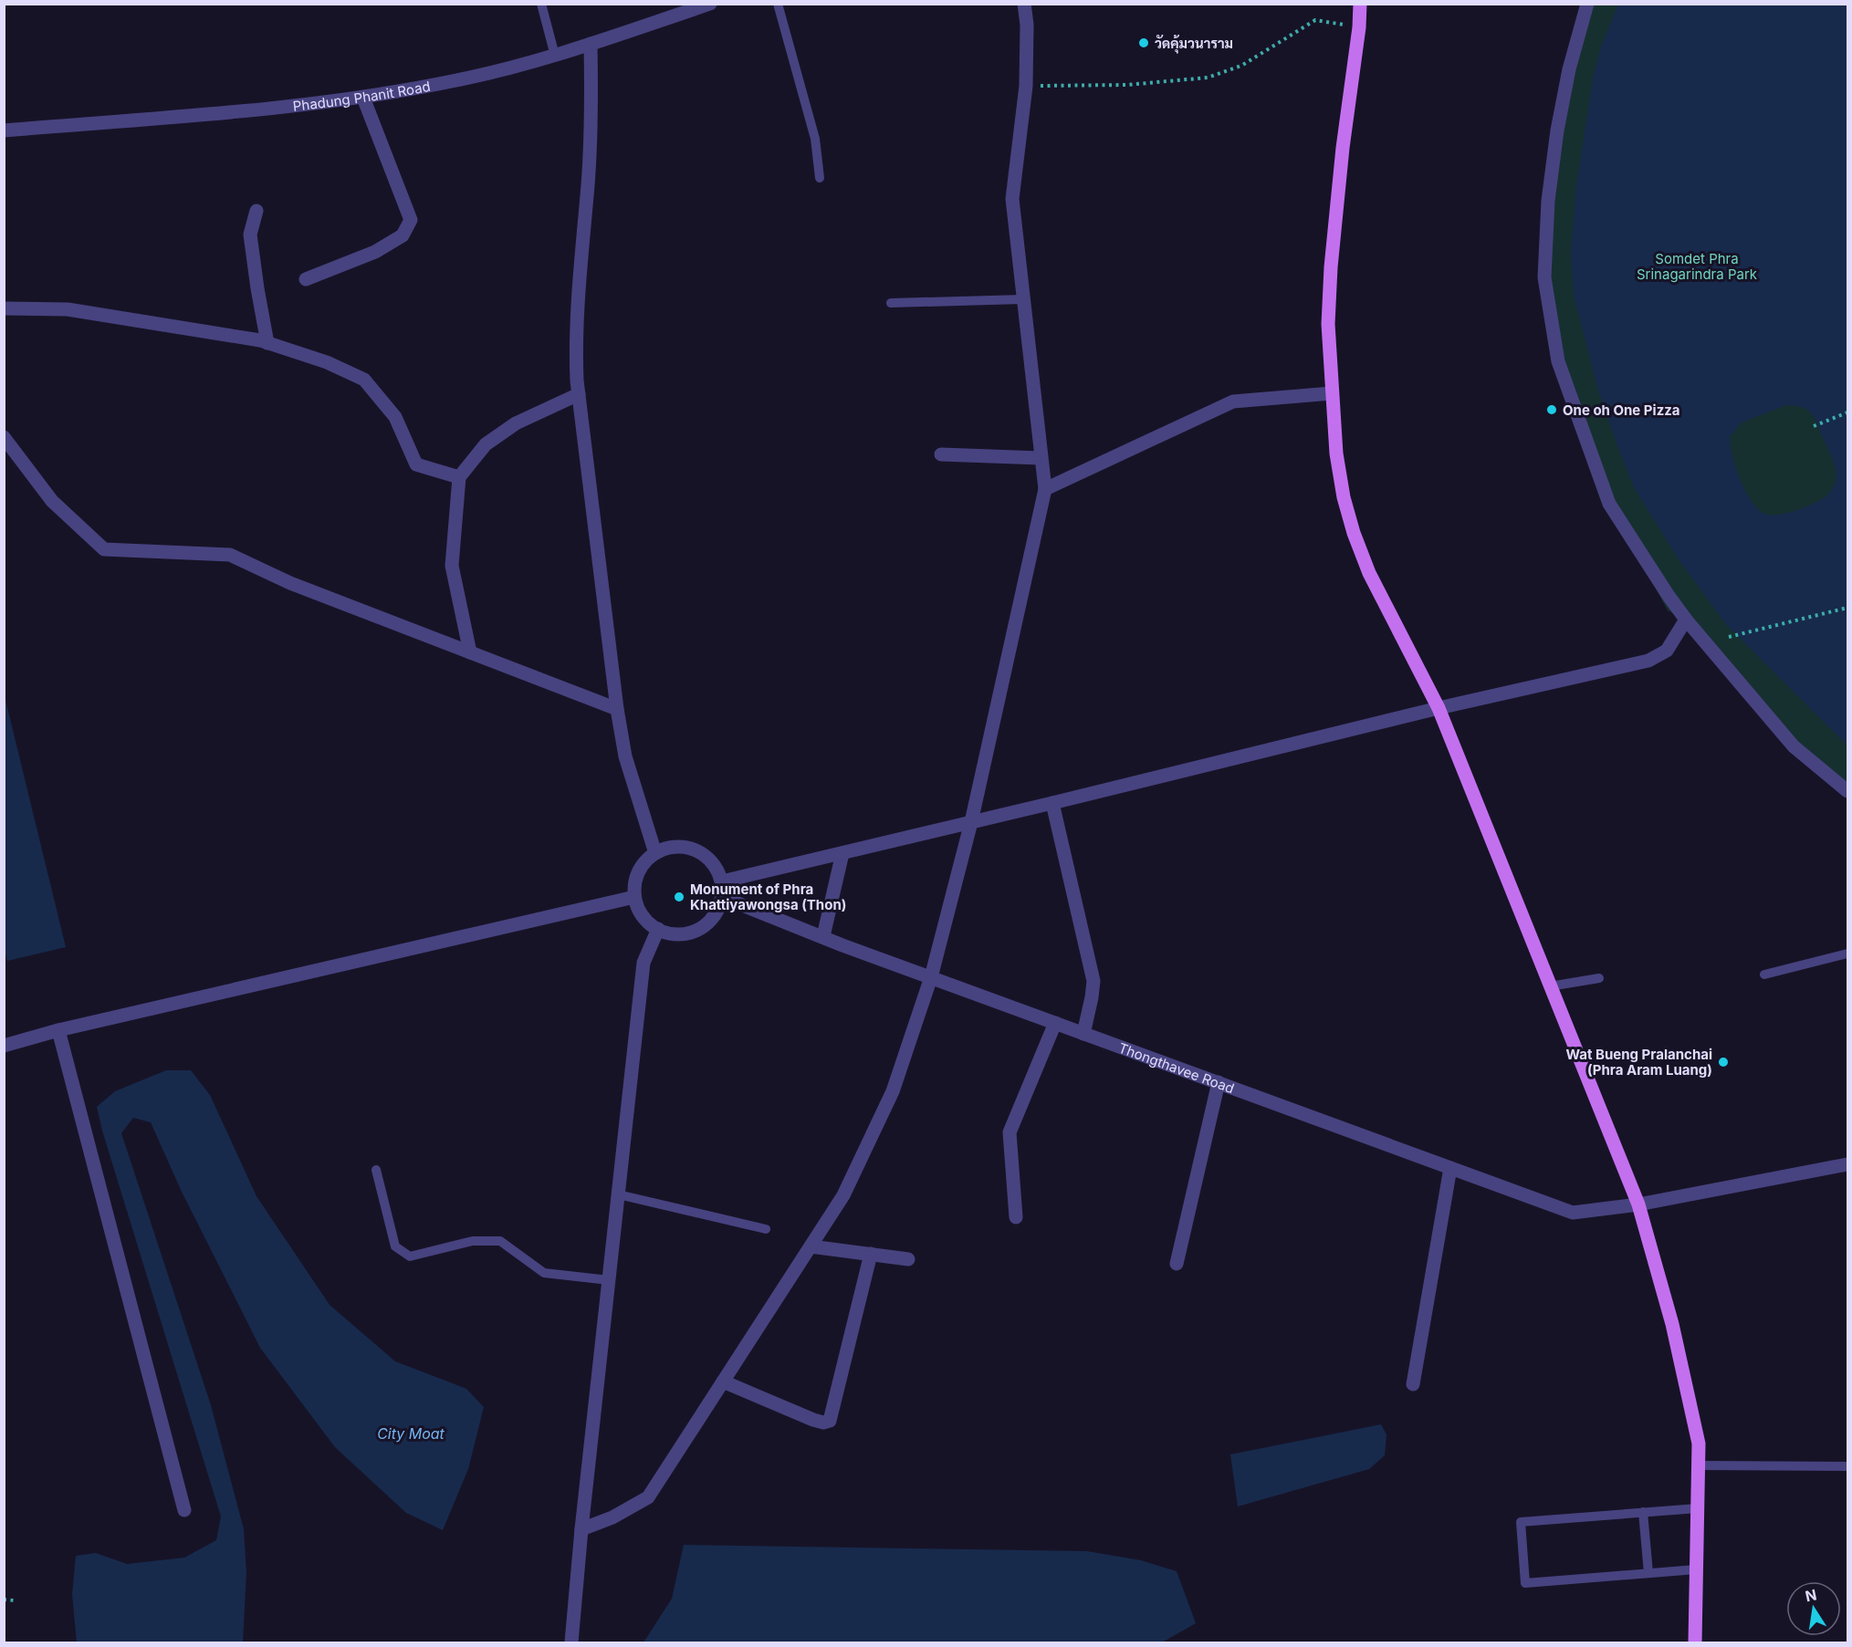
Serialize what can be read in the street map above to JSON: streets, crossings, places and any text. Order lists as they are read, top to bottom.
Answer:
{
  "streets": {
    "street": ["Phadung Phanit Road", "Thongthavee Road"]
  },
  "water": ["City Moat"],
  "parks": ["Somdet Phra Srinagarindra Park"],
  "places": [
    "วัดคุ้มวนาราม",
    "One oh One Pizza",
    "Monument of Phra Khattiyawongsa (Thon)",
    "Wat Bueng Pralanchai (Phra Aram Luang)"
  ],
  "north": "top"
}
